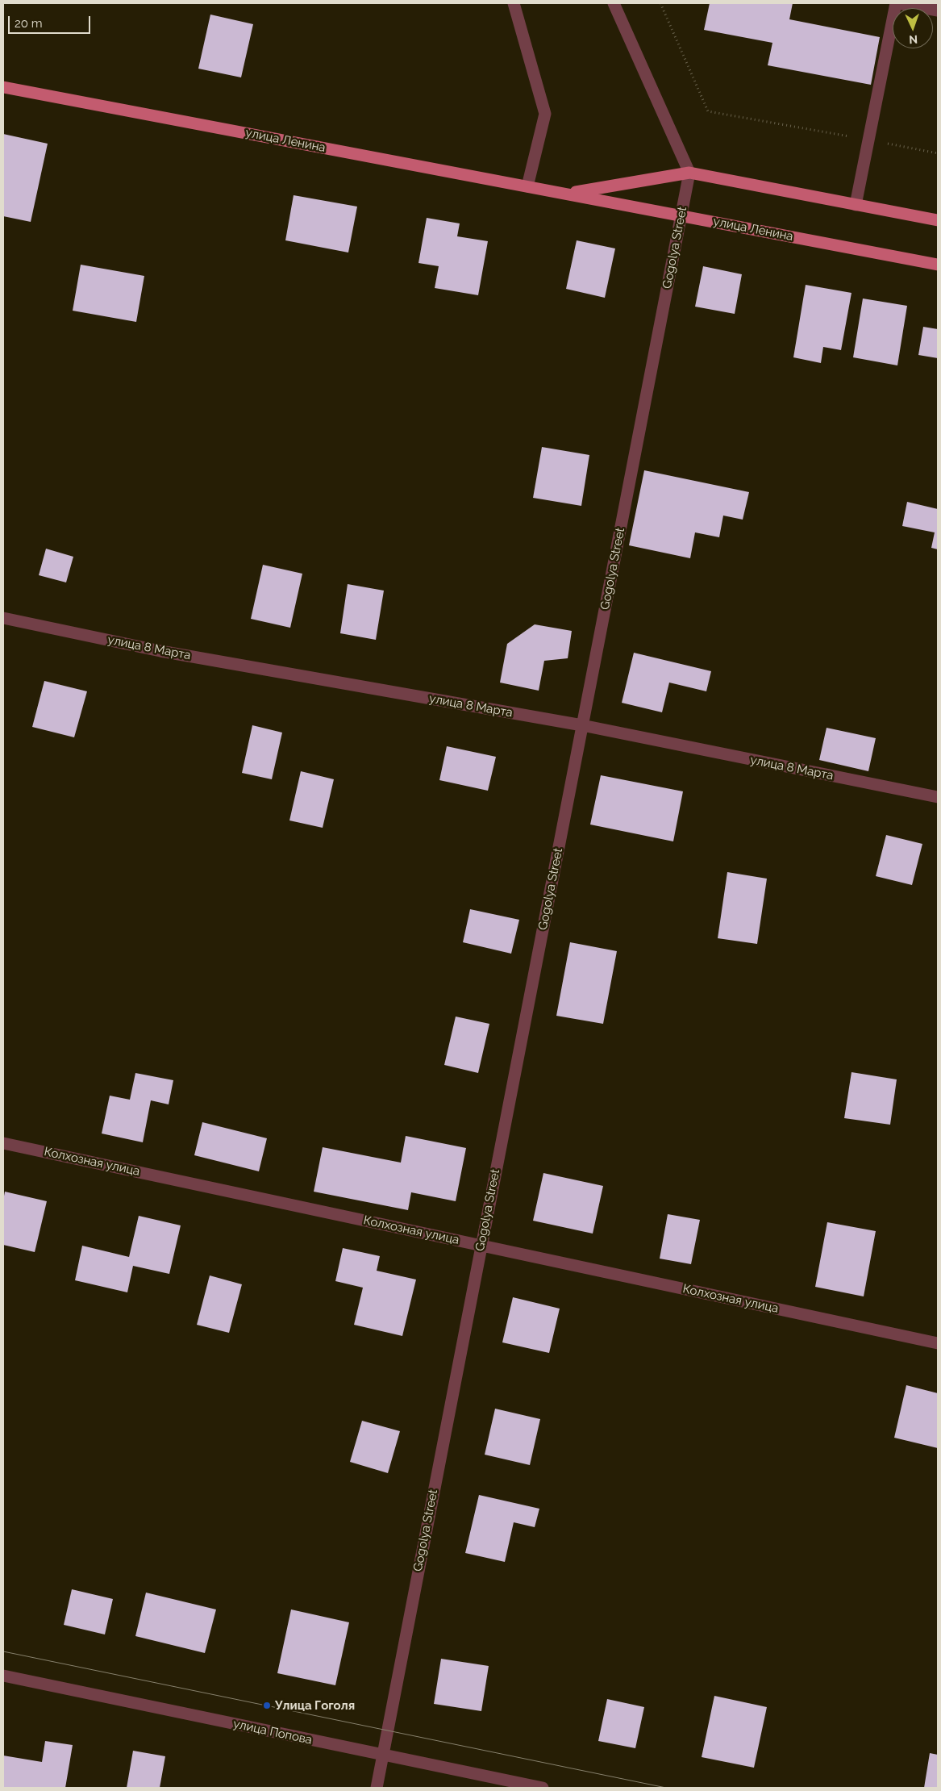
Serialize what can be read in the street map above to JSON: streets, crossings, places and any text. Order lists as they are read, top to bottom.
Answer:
{
  "streets": {
    "main road": ["улица Ленина"],
    "street": [
      "Gogolya Street",
      "улица 8 Марта",
      "Колхозная улица",
      "улица Попова"
    ]
  },
  "crossings": [
    ["улица Ленина", "Gogolya Street"],
    ["Gogolya Street", "улица 8 Марта"],
    ["Gogolya Street", "Колхозная улица"],
    ["Gogolya Street", "улица Попова"]
  ],
  "places": ["Улица Гоголя"],
  "scale_bar": "20 m",
  "north": "bottom"
}
